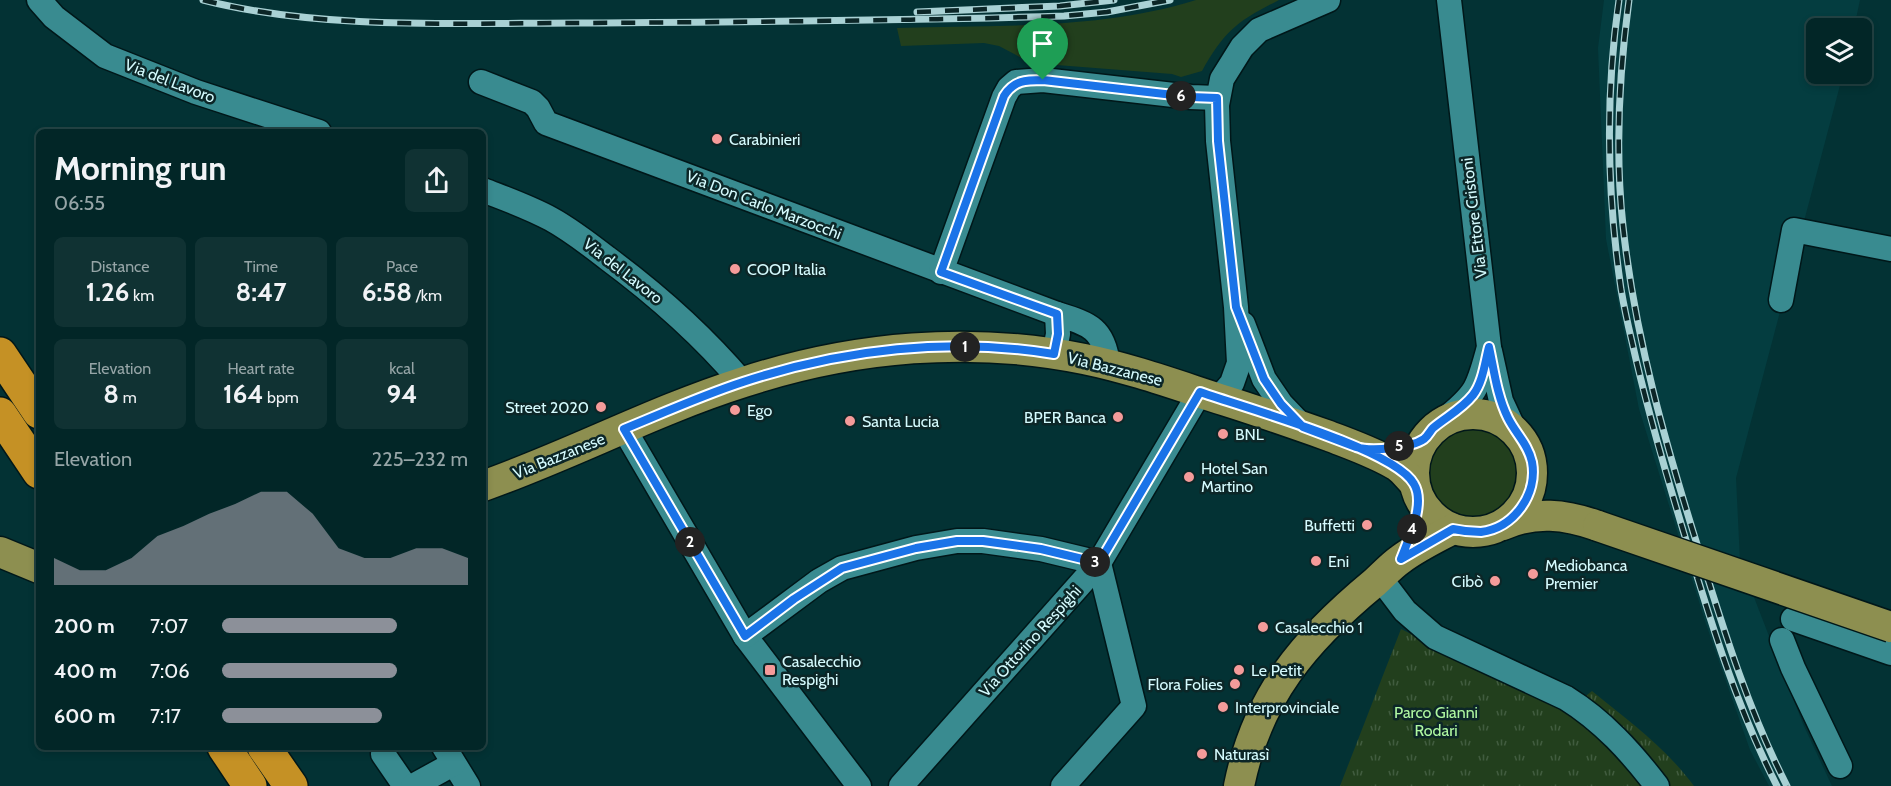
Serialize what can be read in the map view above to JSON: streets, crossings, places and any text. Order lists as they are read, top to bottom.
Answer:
{
  "streets": {
    "main road": ["Via Bazzanese"],
    "street": [
      "Via del Lavoro",
      "Via Don Carlo Marzocchi",
      "Via Ettore Cristoni",
      "Via Ottorino Respighi"
    ]
  },
  "crossings": [
    ["Via del Lavoro", "Via Bazzanese"],
    ["Via Don Carlo Marzocchi", "Via Bazzanese"],
    ["Via Ettore Cristoni", "Via Bazzanese"],
    ["Via Bazzanese", "Via Ottorino Respighi"]
  ],
  "parks": ["Parco Gianni Rodari"],
  "places": {
    "other": [
      "Carabinieri",
      "COOP Italia",
      "Street 2020",
      "Ego",
      "BPER Banca",
      "Santa Lucia",
      "BNL",
      "Hotel San Martino",
      "Buffetti",
      "Eni",
      "Mediobanca Premier",
      "Cibò",
      "Casalecchio 1",
      "Le Petit",
      "Flora Folies",
      "Interprovinciale",
      "Naturasì"
    ],
    "transit": ["Casalecchio Respighi"]
  },
  "page": {
    "pins": [
      "6",
      "1",
      "5",
      "4",
      "2",
      "3"
    ],
    "heading": ["Morning run", "06:55"],
    "stats": [
      ["Distance", "1.26 km"],
      ["Time", "8:47"],
      ["Pace", "6:58 /km"],
      ["Elevation", "8 m"],
      ["Heart rate", "164 bpm"],
      ["kcal", "94"]
    ],
    "chart": ["Elevation", "225–232 m"],
    "list": [
      {
        "name": "200 m",
        "note": "7:07"
      },
      {
        "name": "400 m",
        "note": "7:06"
      },
      {
        "name": "600 m",
        "note": "7:17"
      }
    ]
  }
}
